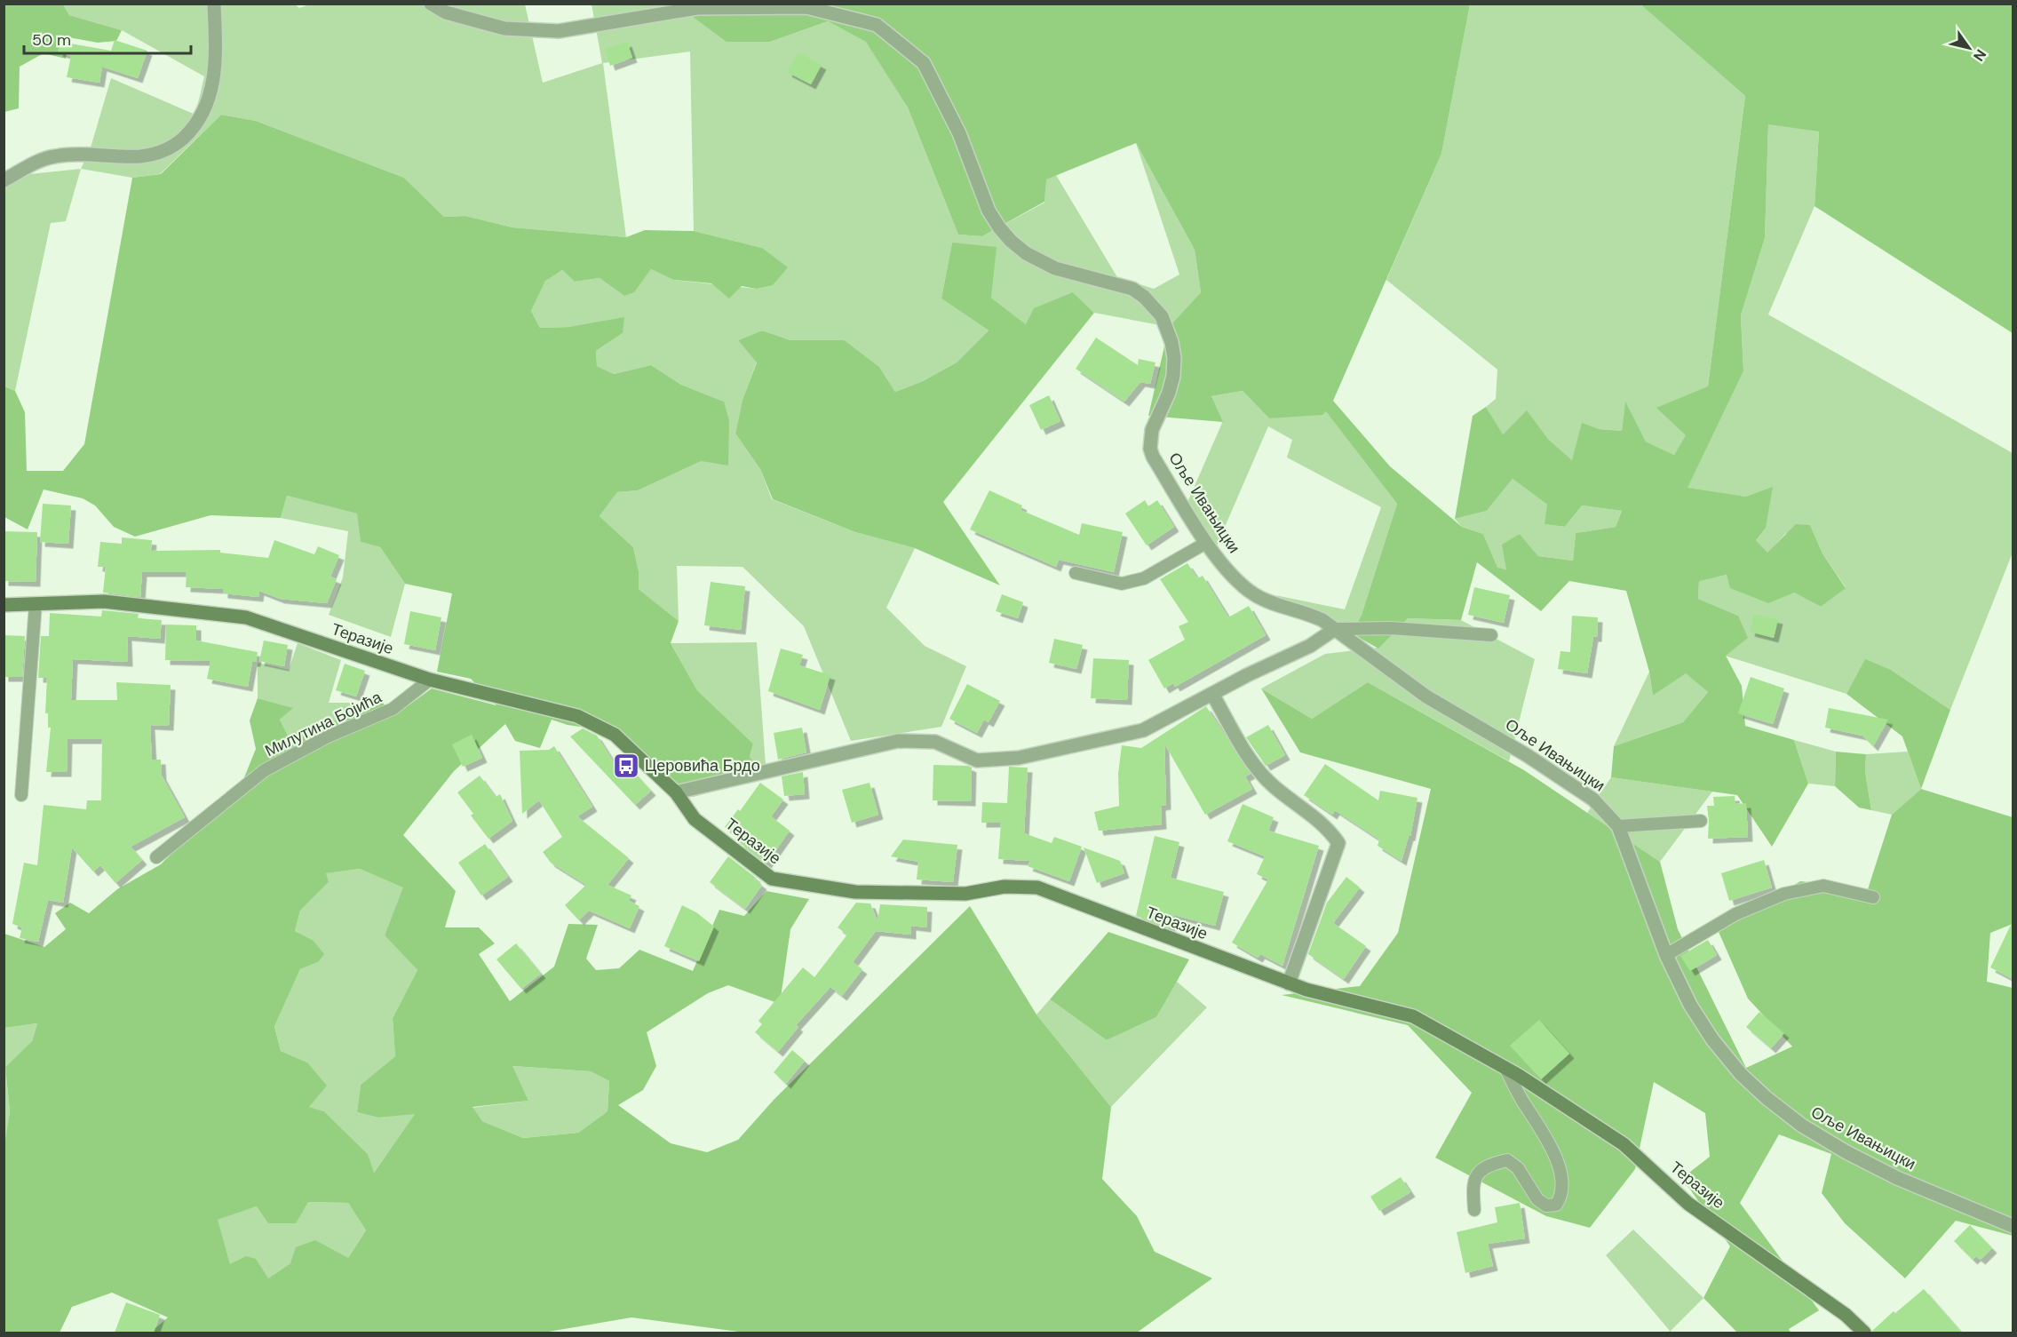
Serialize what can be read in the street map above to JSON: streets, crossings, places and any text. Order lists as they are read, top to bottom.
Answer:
{
  "streets": {
    "street": ["Оље Ивањицки", "Теразије"],
    "lane": ["Милутина Бојића"]
  },
  "crossings": [
    ["Теразије", "Милутина Бојића"]
  ],
  "places": {
    "bus stop": ["Церовића Брдо"]
  },
  "scale_bar": "50 m",
  "north": "bottom right"
}
